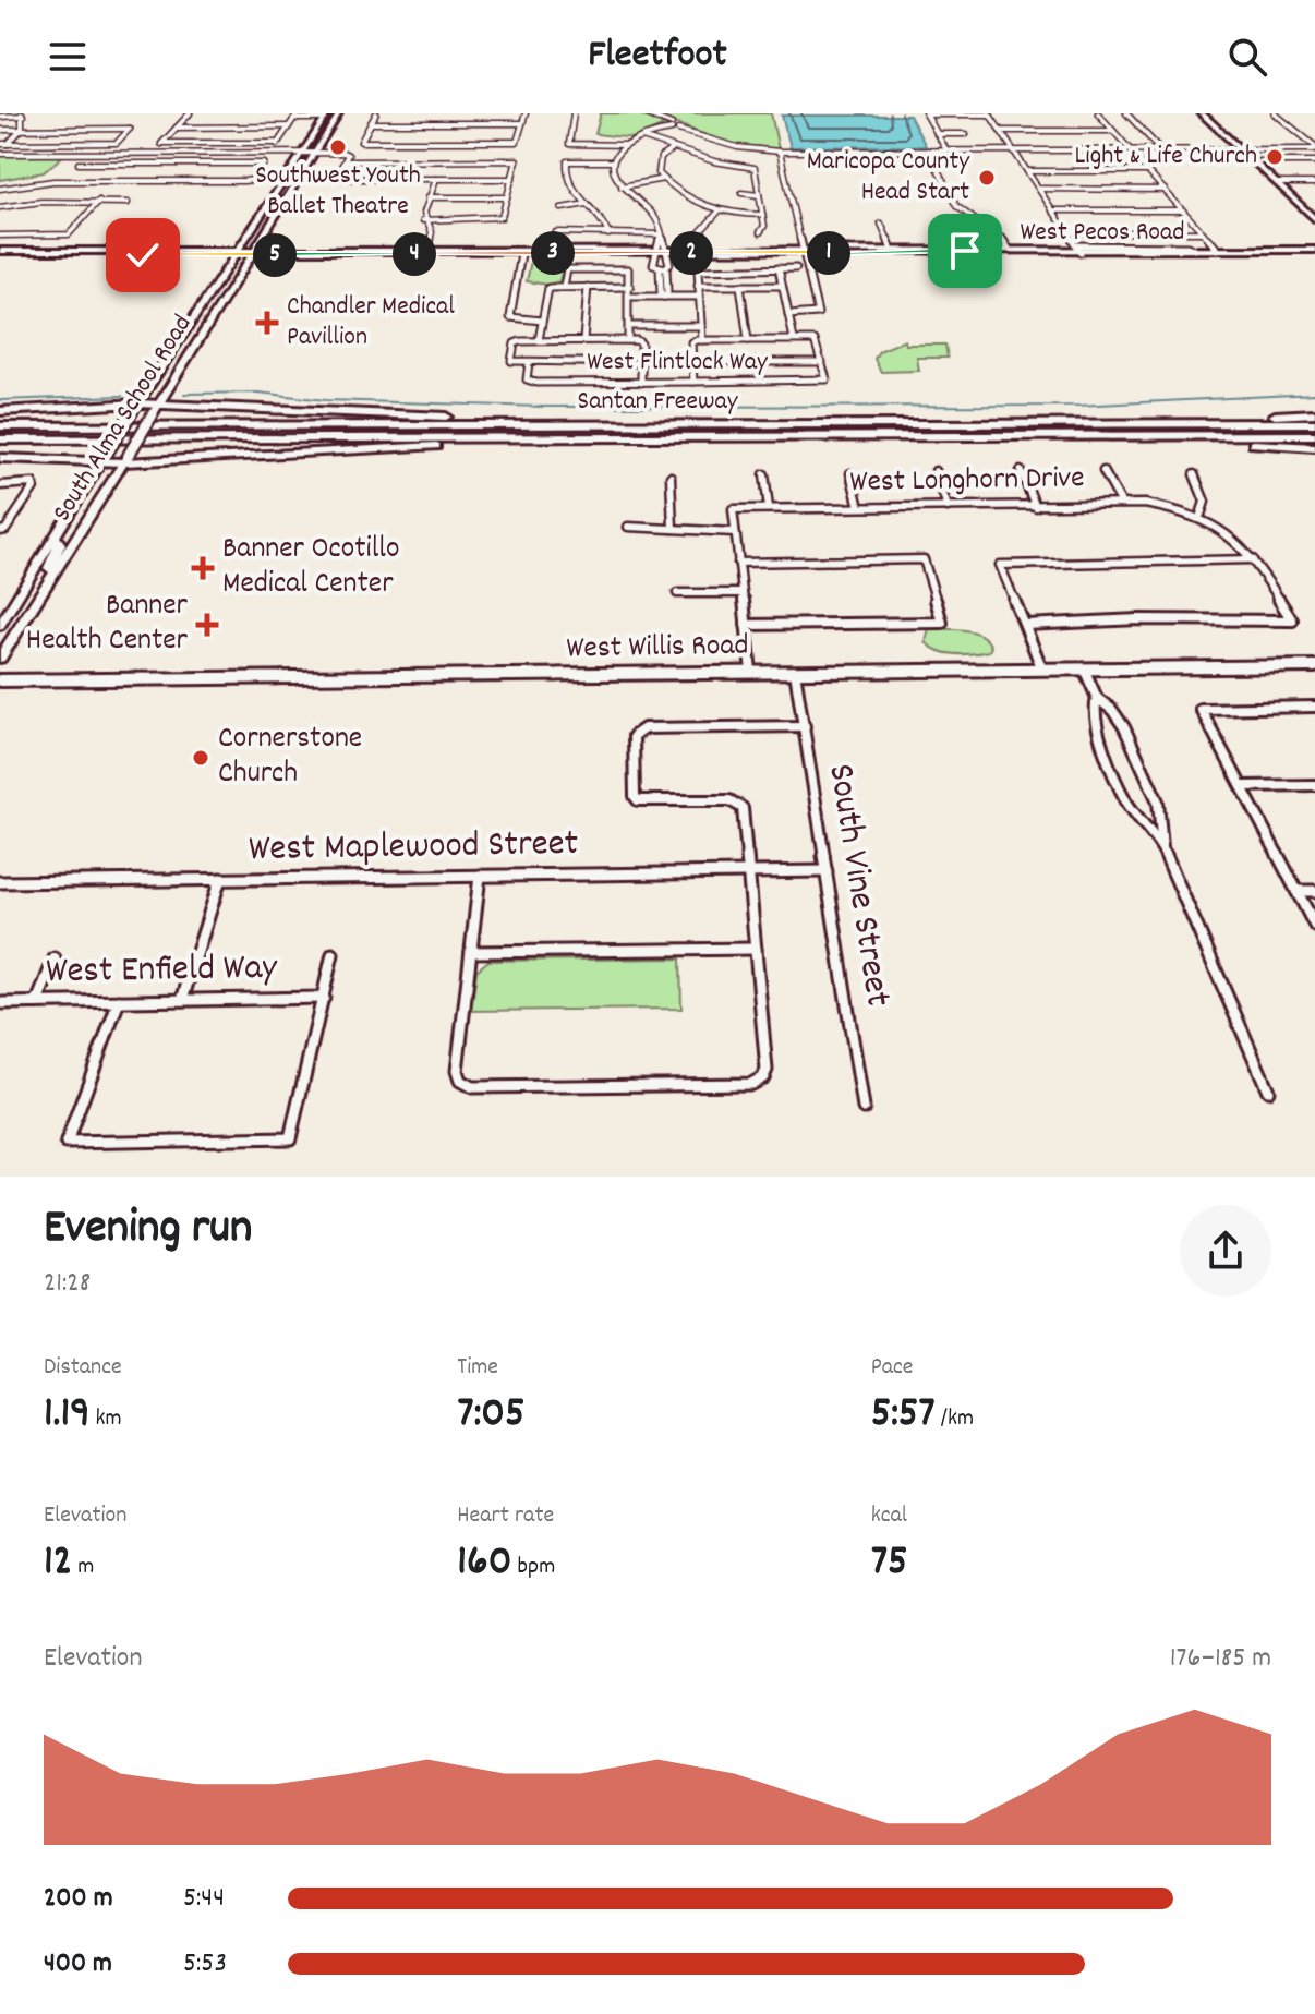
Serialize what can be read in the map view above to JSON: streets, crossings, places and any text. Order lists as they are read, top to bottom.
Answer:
{
  "streets": {
    "highway": ["Santan Freeway"],
    "main road": ["West Pecos Road", "South Alma School Road"],
    "street": [
      "West Flintlock Way",
      "West Longhorn Drive",
      "West Willis Road",
      "West Maplewood Street",
      "South Vine Street",
      "West Enfield Way"
    ]
  },
  "crossings": [
    ["West Pecos Road", "South Alma School Road"],
    ["West Willis Road", "South Vine Street"],
    ["West Maplewood Street", "South Vine Street"]
  ],
  "places": {
    "other": [
      "Southwest Youth Ballet Theatre",
      "Light & Life Church",
      "Maricopa County Head Start",
      "Cornerstone Church"
    ],
    "health": ["Chandler Medical Pavillion", "Banner Ocotillo Medical Center", "Banner Health Center"]
  },
  "page": {
    "header": "Fleetfoot",
    "pins": [
      "1",
      "2",
      "3",
      "4",
      "5"
    ],
    "heading": ["Evening run", "21:28"],
    "stats": [
      ["Distance", "1.19 km"],
      ["Time", "7:05"],
      ["Pace", "5:57 /km"],
      ["Elevation", "12 m"],
      ["Heart rate", "160 bpm"],
      ["kcal", "75"]
    ],
    "chart": ["Elevation", "176–185 m"],
    "list": [
      {
        "name": "200 m",
        "note": "5:44"
      },
      {
        "name": "400 m",
        "note": "5:53"
      }
    ]
  }
}
